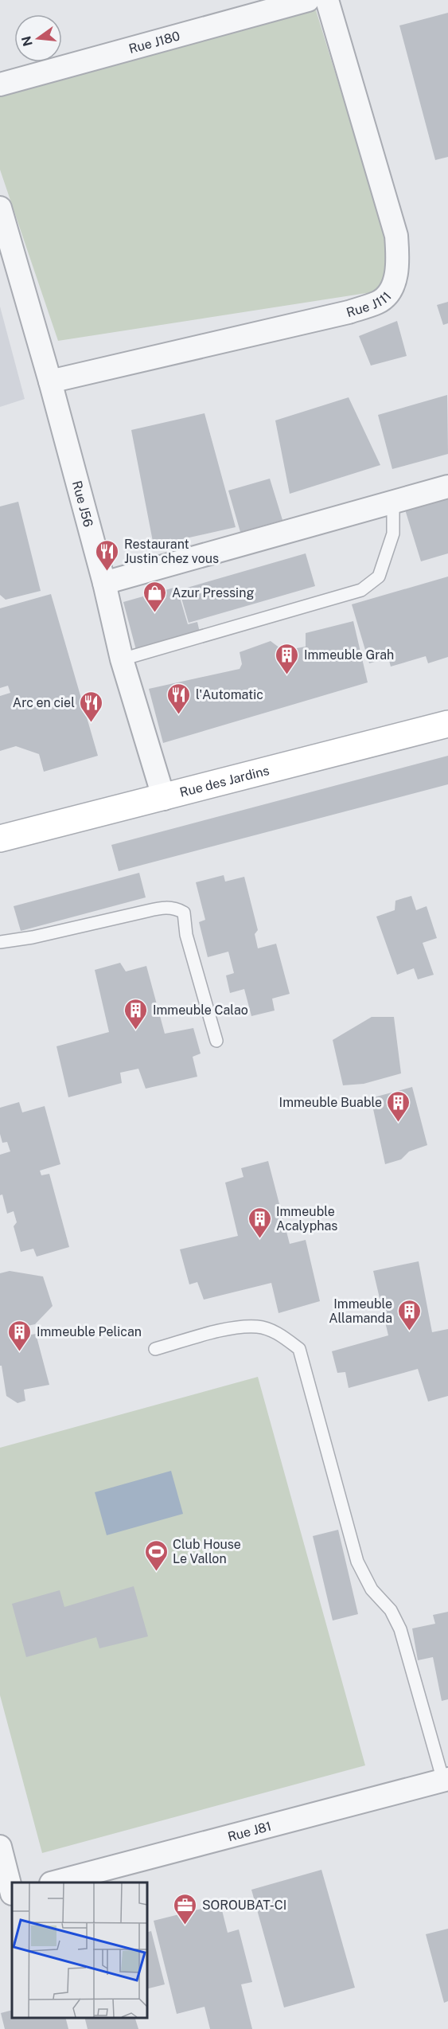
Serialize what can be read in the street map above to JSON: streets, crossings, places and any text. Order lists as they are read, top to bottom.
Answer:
{
  "streets": {
    "main road": ["Rue des Jardins"],
    "street": [
      "Rue J180",
      "Rue J111",
      "Rue J56",
      "Rue J81"
    ]
  },
  "crossings": [
    ["Rue J111", "Rue J56"],
    ["Rue J56", "Rue des Jardins"]
  ],
  "places": {
    "restaurant": ["Restaurant Justin chez vous", "l'Automatic", "Arc en ciel"],
    "shop": ["Azur Pressing"],
    "building": [
      "Immeuble Grah",
      "Immeuble Calao",
      "Immeuble Buable",
      "Immeuble Acalyphas",
      "Immeuble Allamanda",
      "Immeuble Pelican"
    ],
    "sports": ["Club House Le Vallon"],
    "office": ["SOROUBAT-CI"]
  },
  "north": "left"
}
